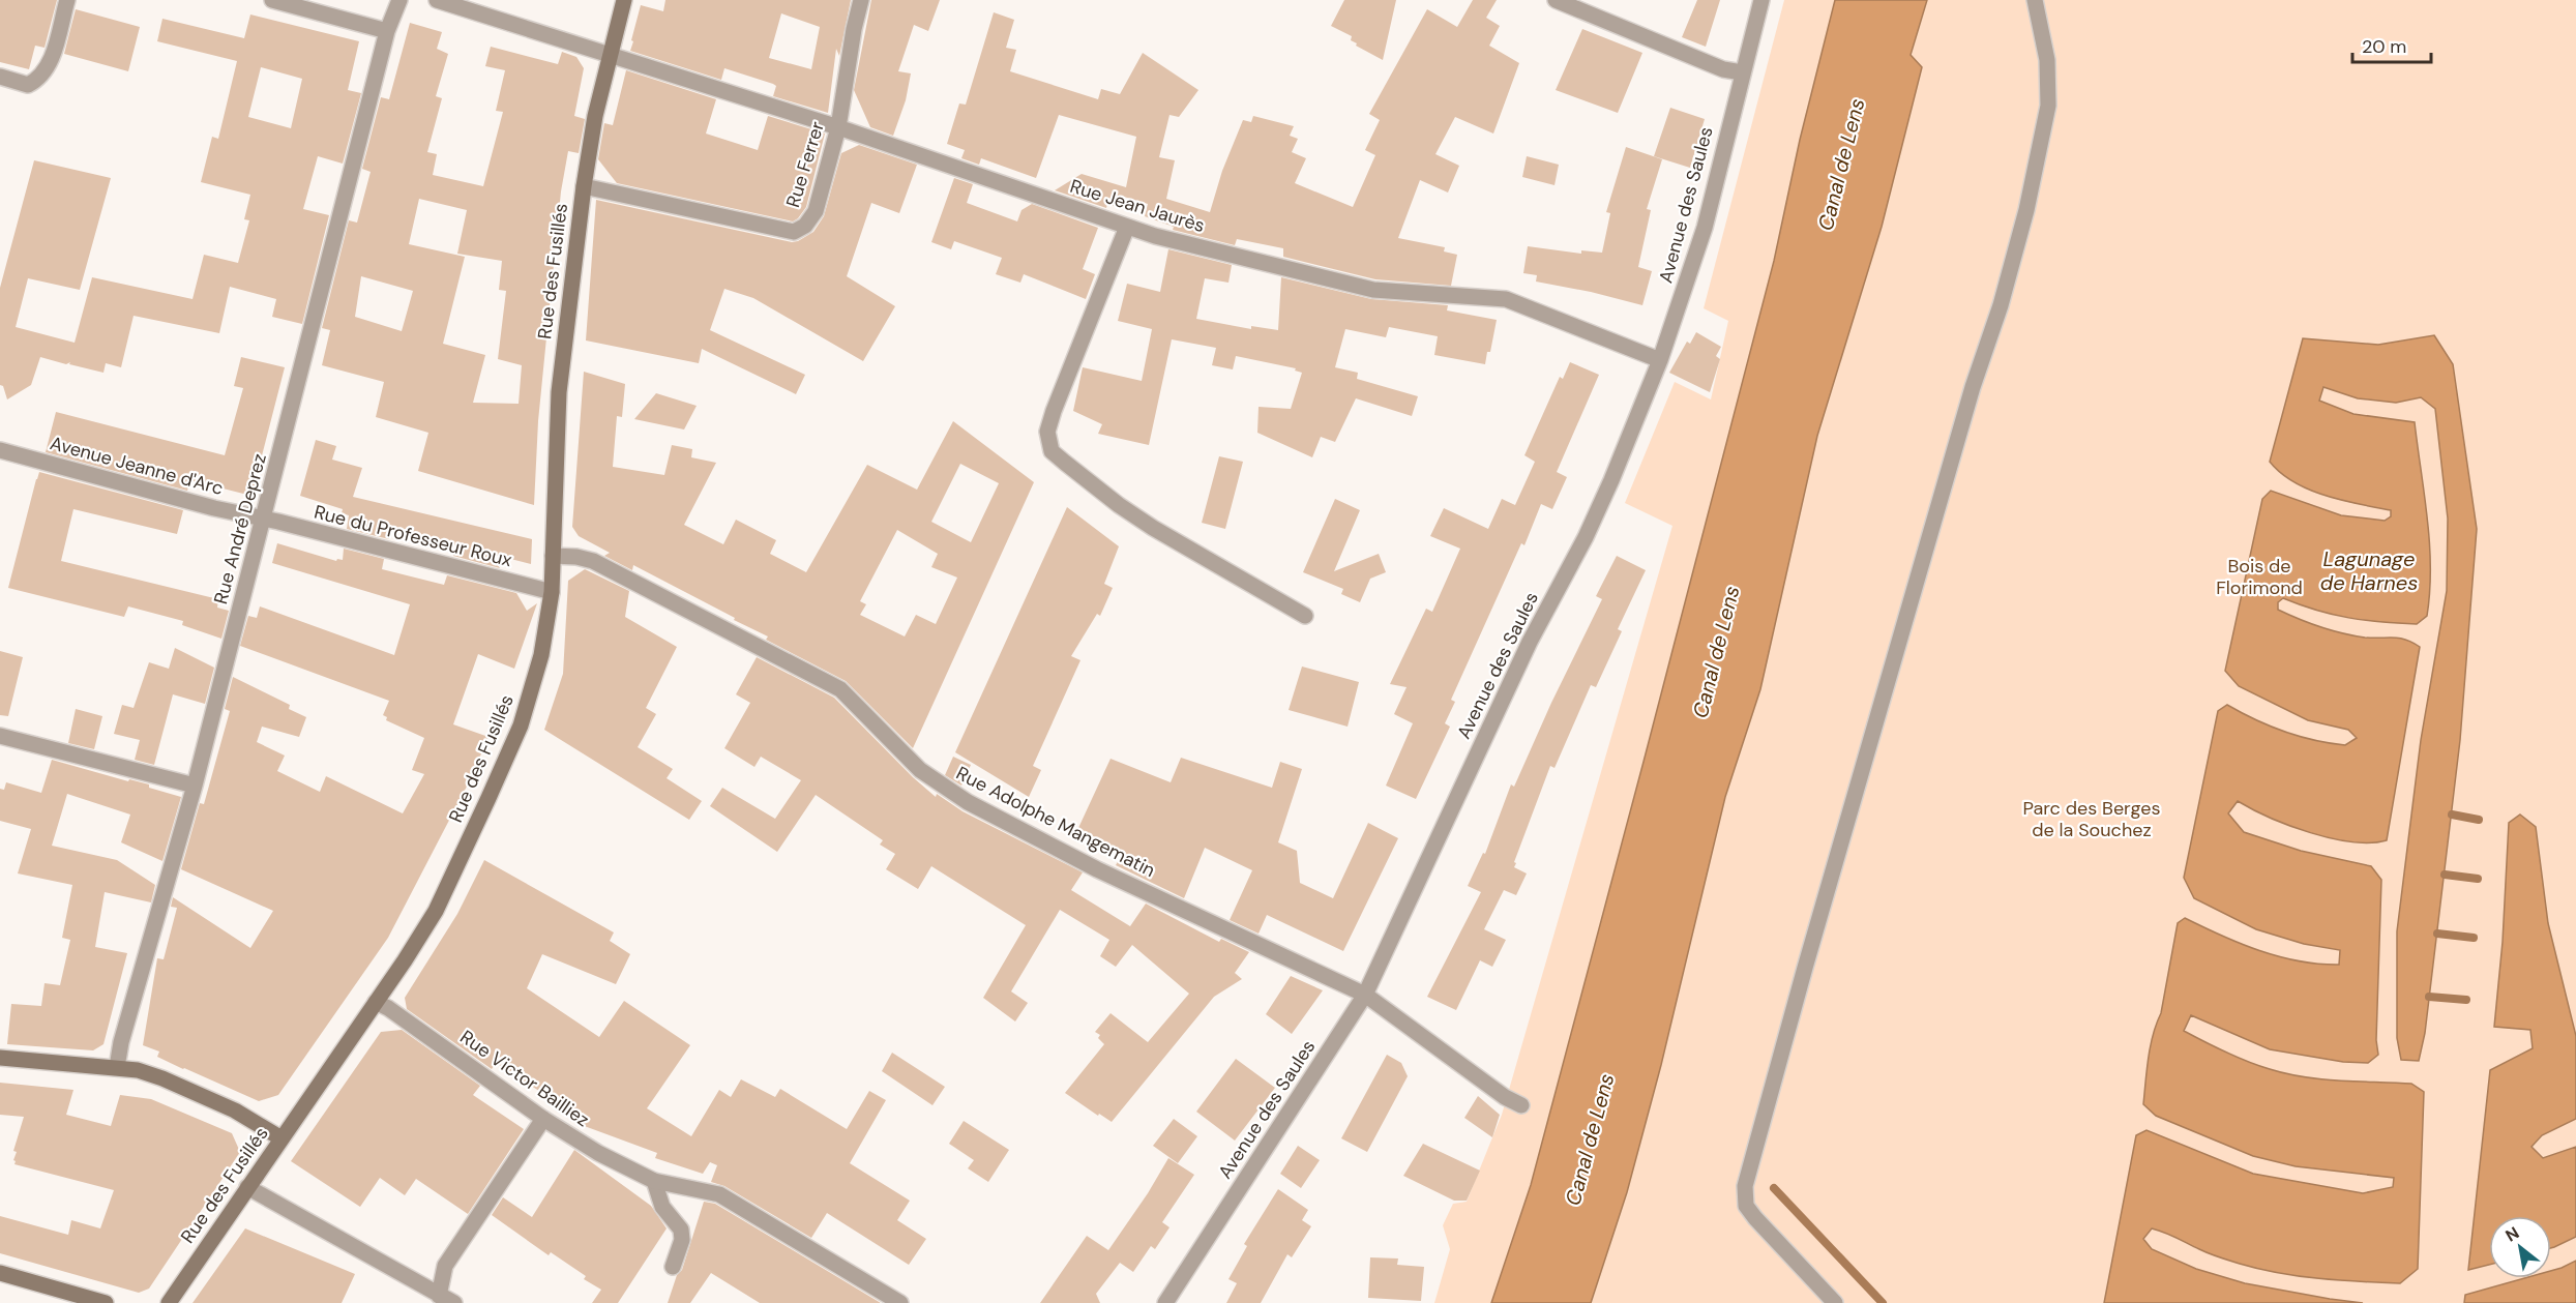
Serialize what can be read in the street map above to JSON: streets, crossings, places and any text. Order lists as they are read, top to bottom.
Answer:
{
  "streets": {
    "main road": ["Rue des Fusillés"],
    "street": [
      "Rue Ferrer",
      "Avenue des Saules",
      "Rue Jean Jaurès",
      "Avenue Jeanne d'Arc",
      "Rue André Deprez",
      "Rue du Professeur Roux",
      "Rue Adolphe Mangematin",
      "Rue Victor Bailliez"
    ]
  },
  "crossings": [
    ["Rue Ferrer", "Rue Jean Jaurès"],
    ["Rue Ferrer", "Rue des Fusillés"],
    ["Avenue des Saules", "Rue Jean Jaurès"],
    ["Avenue des Saules", "Rue Adolphe Mangematin"],
    ["Rue Jean Jaurès", "Rue des Fusillés"],
    ["Rue des Fusillés", "Rue du Professeur Roux"],
    ["Rue des Fusillés", "Rue Adolphe Mangematin"],
    ["Rue des Fusillés", "Rue Victor Bailliez"],
    ["Avenue Jeanne d'Arc", "Rue André Deprez"],
    ["Avenue Jeanne d'Arc", "Rue du Professeur Roux"],
    ["Rue André Deprez", "Rue du Professeur Roux"]
  ],
  "water": ["Canal de Lens", "Lagunage de Harnes"],
  "parks": ["Bois de Florimond", "Parc des Berges de la Souchez"],
  "scale_bar": "20 m",
  "north": "top left"
}
